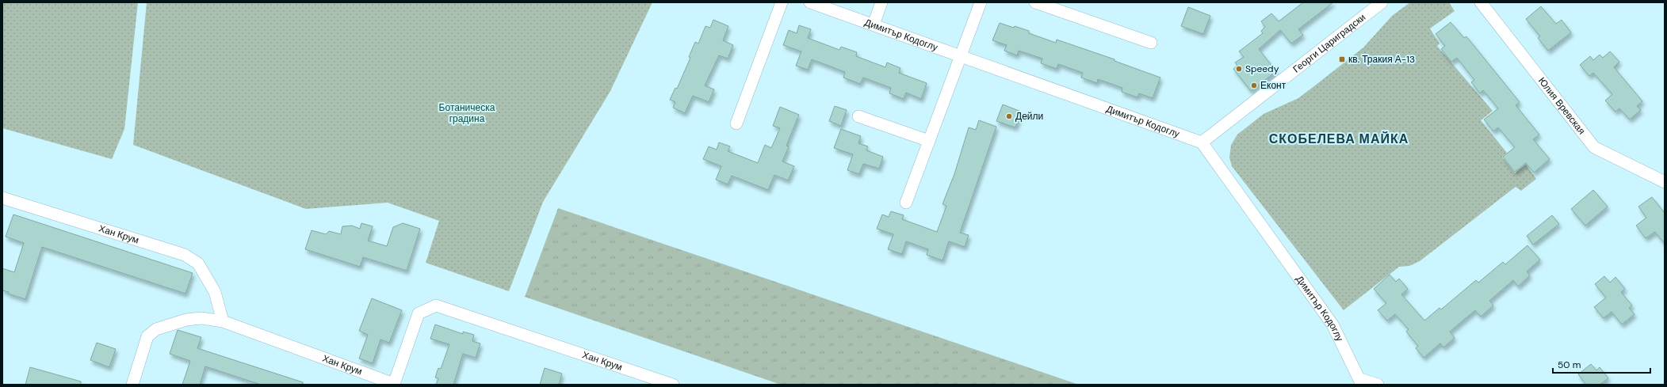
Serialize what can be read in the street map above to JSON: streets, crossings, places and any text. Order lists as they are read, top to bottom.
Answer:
{
  "streets": {
    "street": [
      "Димитър Кодоглу",
      "Георги Цариградски",
      "Юлия Вревская",
      "Хан Крум"
    ]
  },
  "crossings": [
    ["Димитър Кодоглу", "Георги Цариградски"]
  ],
  "districts": ["СКОБЕЛЕВА МАЙКА"],
  "parks": ["Ботаническа градина"],
  "places": {
    "transit": ["кв. Тракия А-13"],
    "other": ["Speedy", "Еконт", "Дейли"]
  },
  "scale_bar": "50 m"
}
